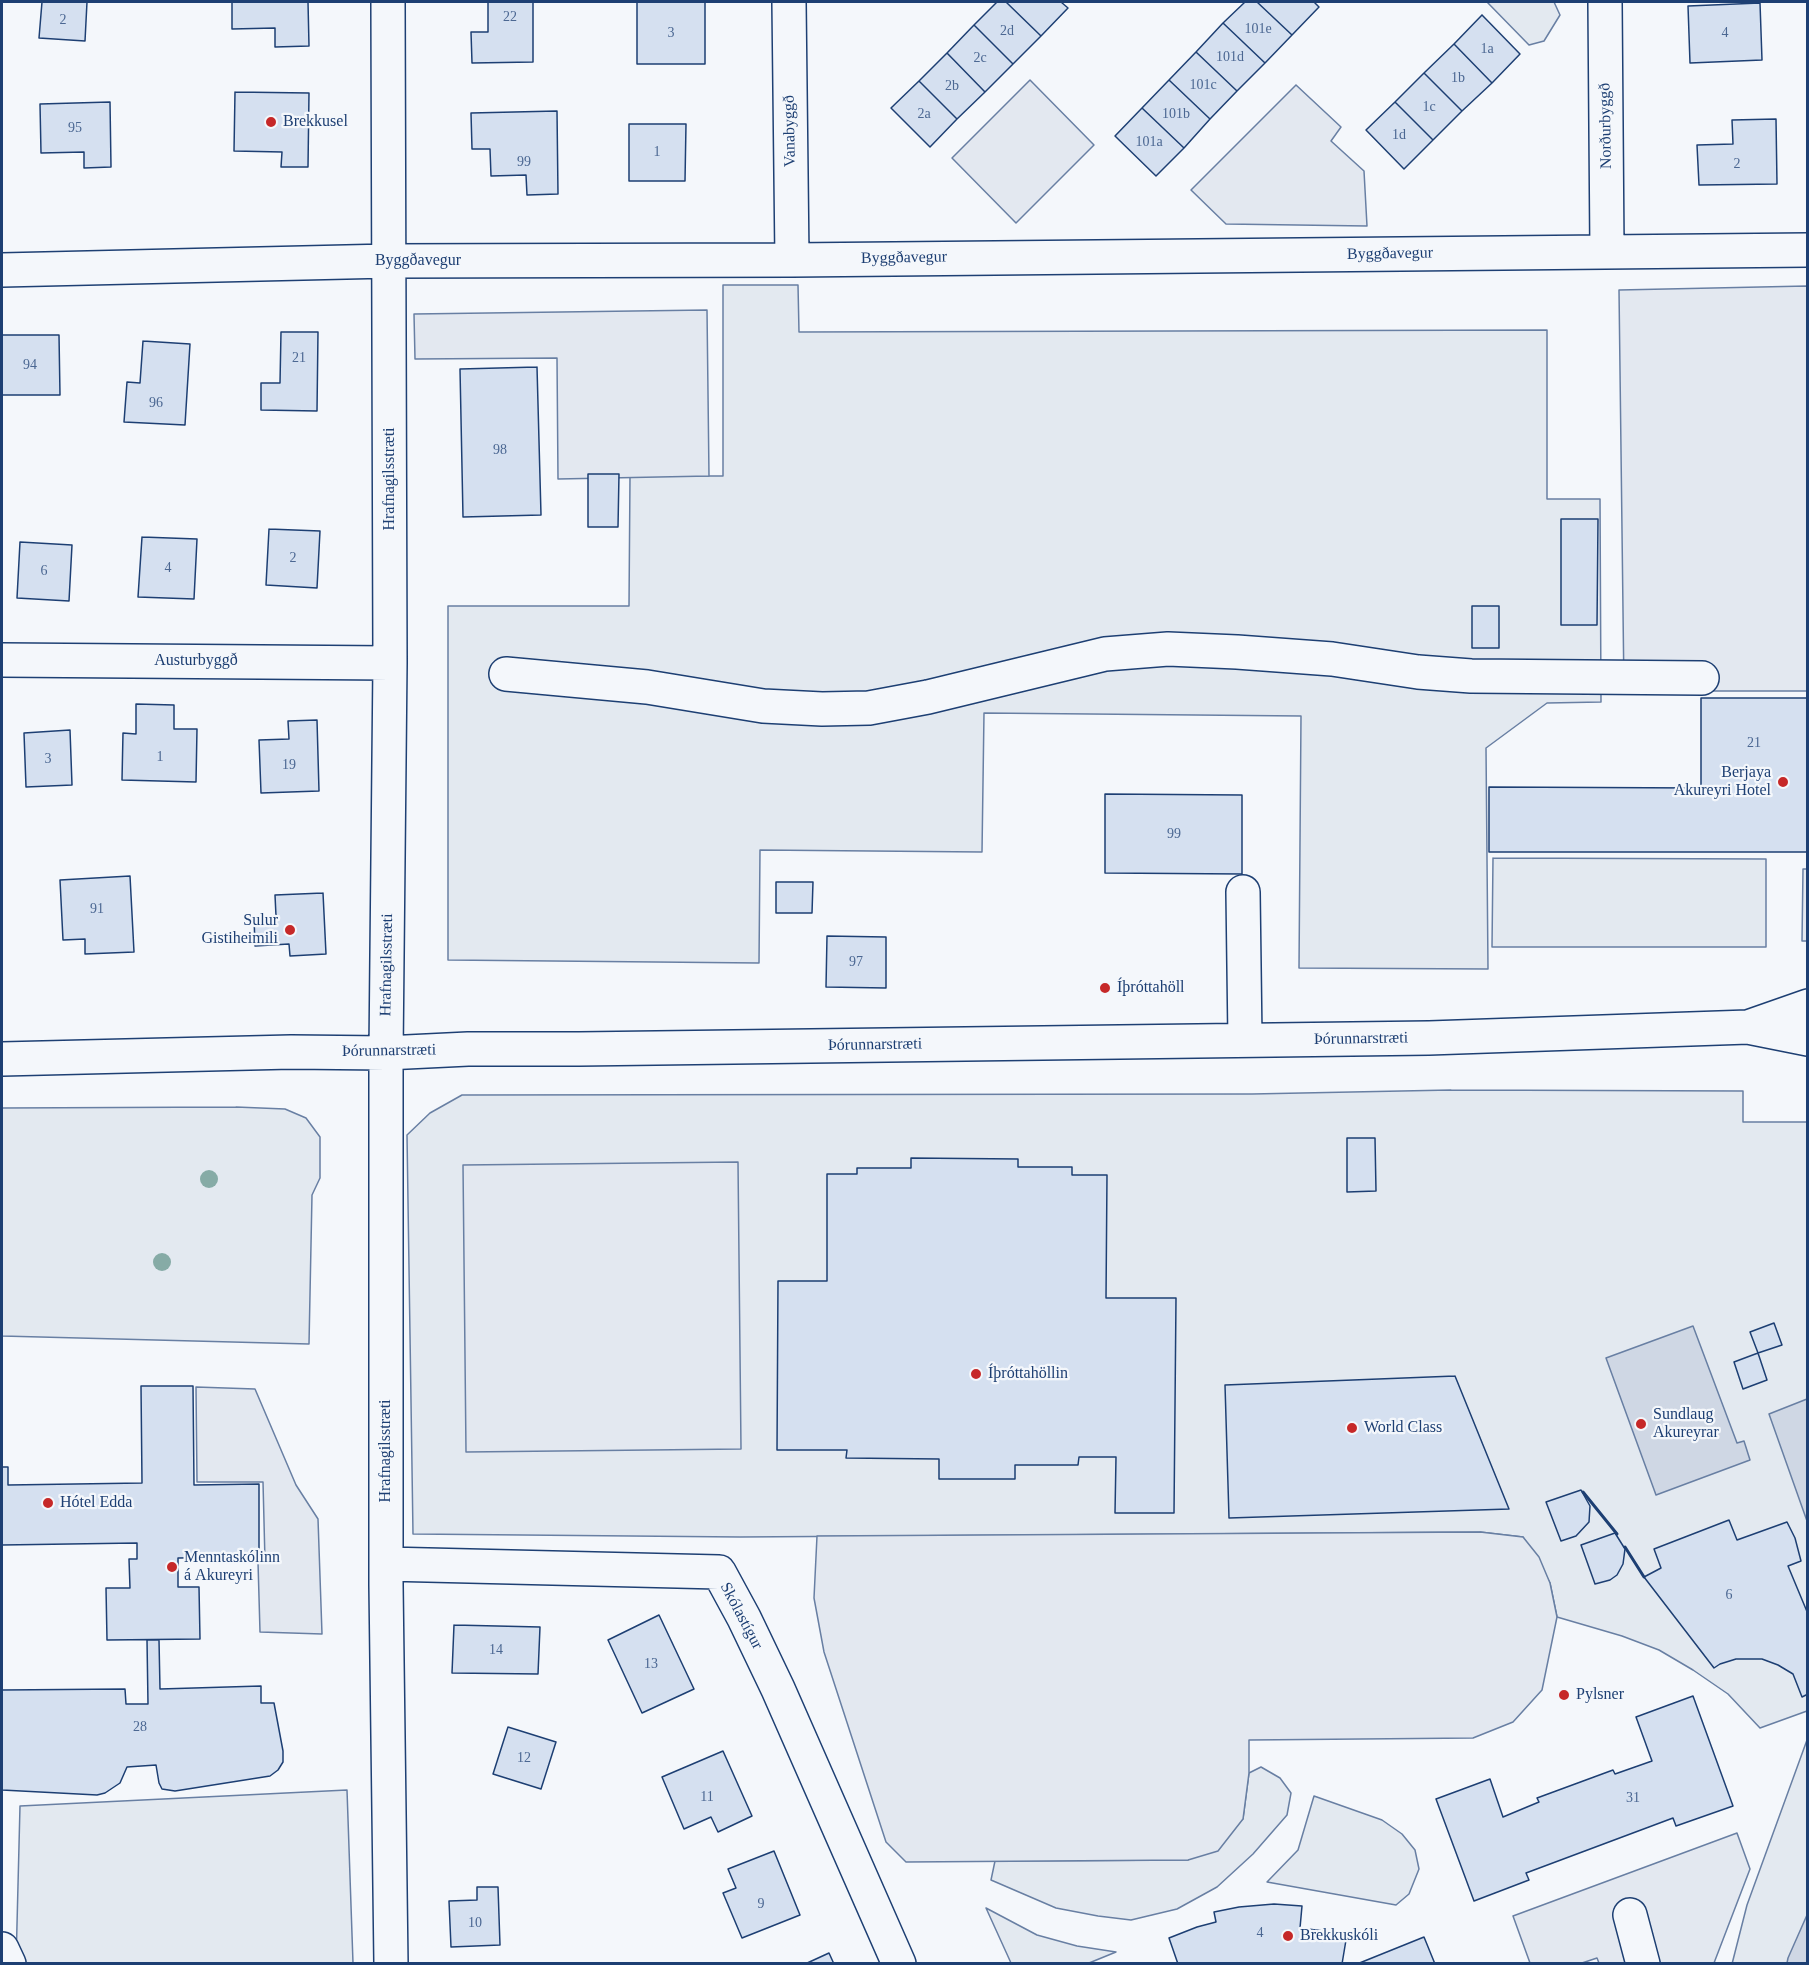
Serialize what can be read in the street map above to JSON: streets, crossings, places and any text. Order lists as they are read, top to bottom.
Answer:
{
  "streets": {
    "street": [
      "Norðurbyggð",
      "Vanabyggð",
      "Byggðavegur",
      "Hrafnagilsstræti",
      "Austurbyggð",
      "Þórunnarstræti",
      "Skólastígur"
    ]
  },
  "crossings": [
    ["Norðurbyggð", "Byggðavegur"],
    ["Vanabyggð", "Byggðavegur"],
    ["Byggðavegur", "Hrafnagilsstræti"],
    ["Hrafnagilsstræti", "Austurbyggð"],
    ["Hrafnagilsstræti", "Þórunnarstræti"],
    ["Hrafnagilsstræti", "Skólastígur"]
  ],
  "places": [
    "Brekkusel",
    "Berjaya Akureyri Hotel",
    "Sulur Gistiheimili",
    "Íþróttahöll",
    "Íþróttahöllin",
    "Sundlaug Akureyrar",
    "World Class",
    "Hótel Edda",
    "Menntaskólinn á Akureyri",
    "Pylsner",
    "Brekkuskóli"
  ],
  "house_numbers": [
    "22",
    "2",
    "101e",
    "2d",
    "3",
    "4",
    "1a",
    "101d",
    "2c",
    "1b",
    "101c",
    "2b",
    "1c",
    "2a",
    "101b",
    "95",
    "1d",
    "101a",
    "1",
    "99",
    "2",
    "21",
    "94",
    "96",
    "98",
    "2",
    "4",
    "6",
    "21",
    "1",
    "3",
    "19",
    "99",
    "91",
    "97",
    "6",
    "14",
    "13",
    "28",
    "12",
    "11",
    "31",
    "9",
    "10",
    "4"
  ]
}
